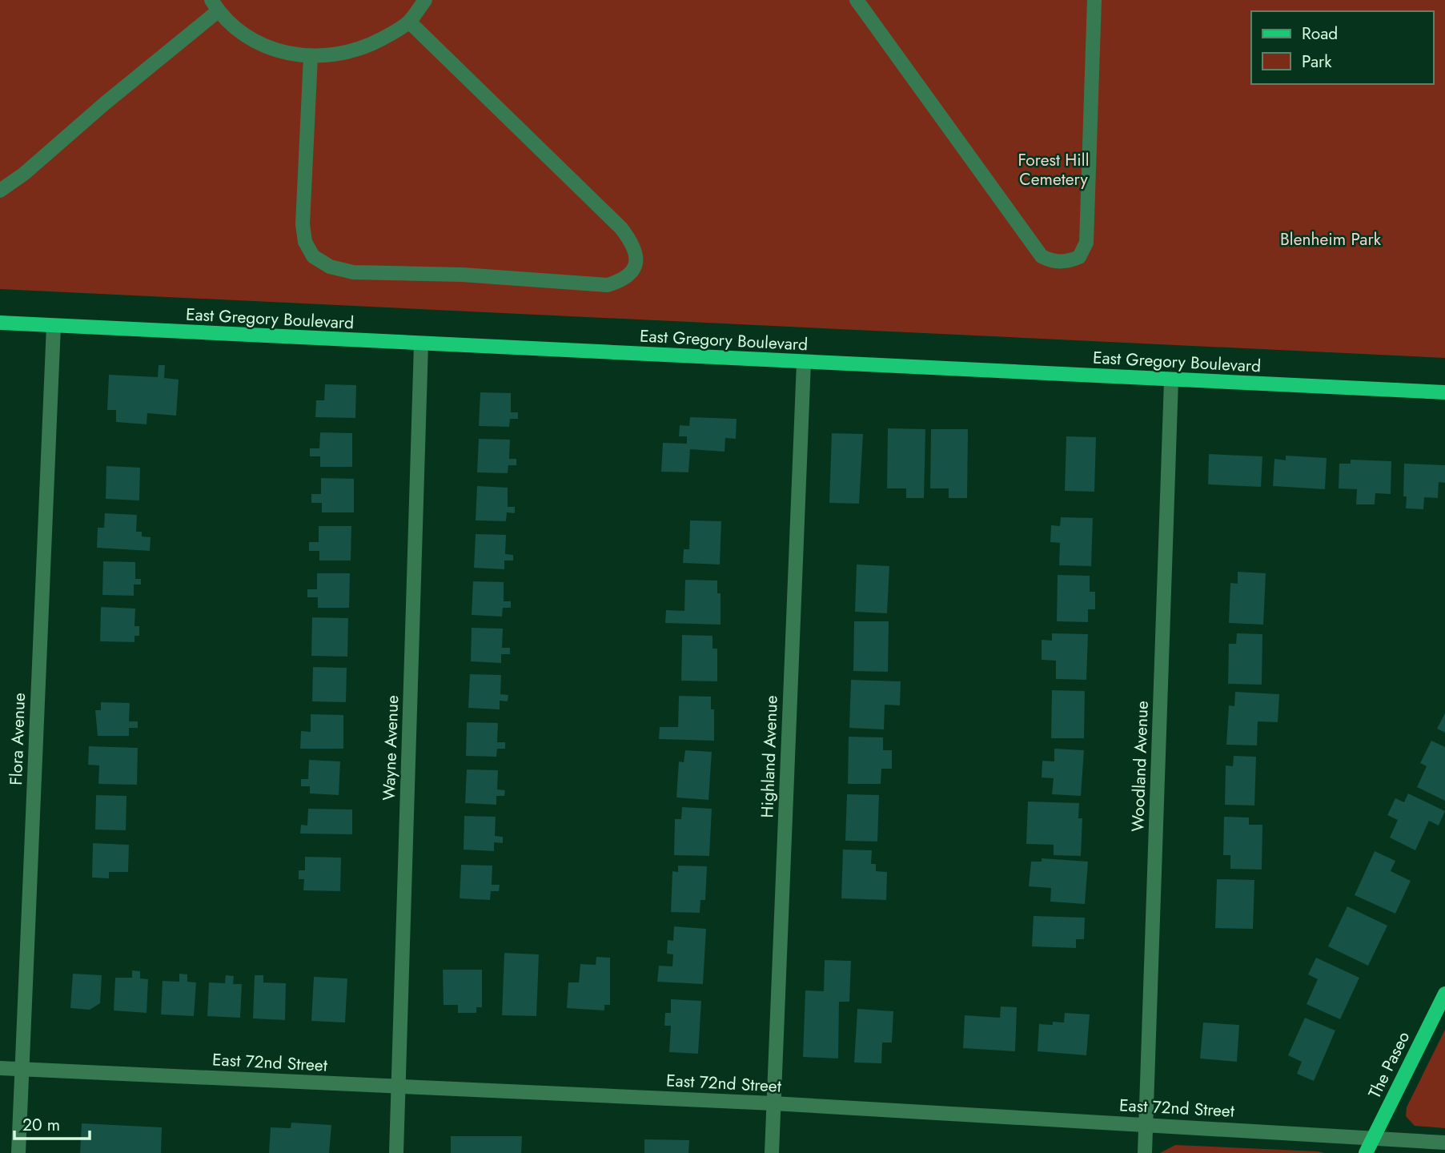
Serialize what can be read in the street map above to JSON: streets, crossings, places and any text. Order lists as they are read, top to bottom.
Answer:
{
  "streets": {
    "main road": ["East Gregory Boulevard", "The Paseo"],
    "street": [
      "Flora Avenue",
      "Wayne Avenue",
      "Highland Avenue",
      "Woodland Avenue",
      "East 72nd Street"
    ]
  },
  "crossings": [
    ["East Gregory Boulevard", "Flora Avenue"],
    ["East Gregory Boulevard", "Wayne Avenue"],
    ["East Gregory Boulevard", "Highland Avenue"],
    ["East Gregory Boulevard", "Woodland Avenue"],
    ["Flora Avenue", "East 72nd Street"],
    ["Wayne Avenue", "East 72nd Street"],
    ["Highland Avenue", "East 72nd Street"],
    ["Woodland Avenue", "East 72nd Street"],
    ["East 72nd Street", "The Paseo"]
  ],
  "parks": ["Forest Hill Cemetery", "Blenheim Park"],
  "legend": ["Road", "Park"],
  "scale_bar": "20 m"
}
